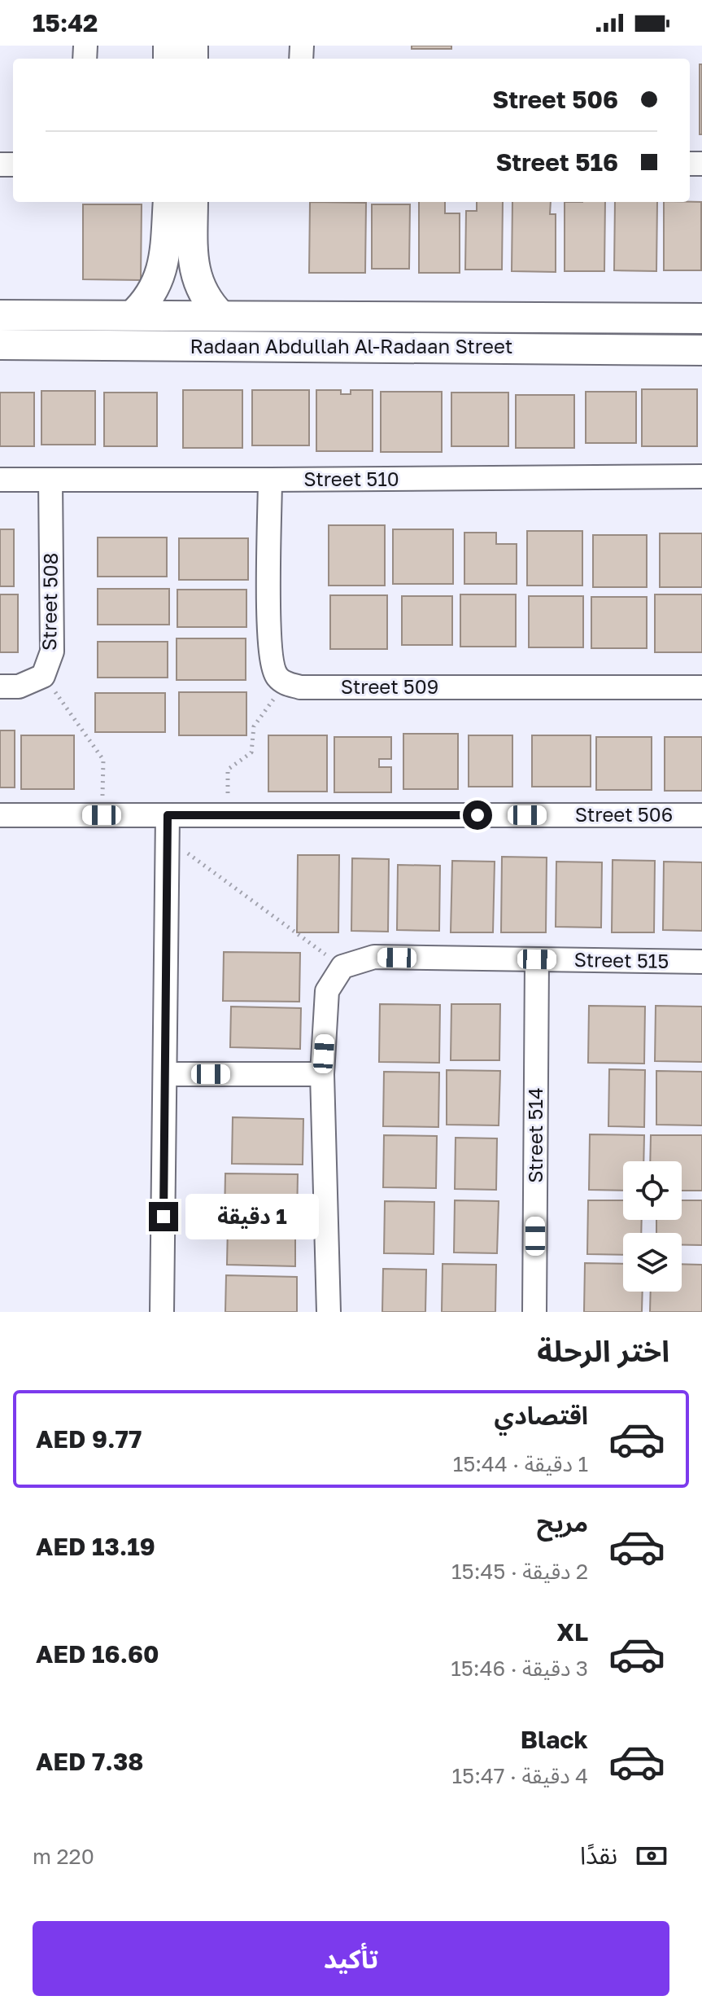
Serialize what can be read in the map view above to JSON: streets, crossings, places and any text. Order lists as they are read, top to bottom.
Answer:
{
  "streets": {
    "street": [
      "Radaan Abdullah Al-Radaan Street",
      "Street 510",
      "Street 508",
      "Street 509",
      "Street 506",
      "Street 515",
      "Street 514"
    ]
  },
  "crossings": [
    ["Street 510", "Street 508"],
    ["Street 515", "Street 514"]
  ],
  "page": {
    "status": "15:42",
    "banner": ["Street 506", "Street 516"],
    "bubble": "1 دقيقة",
    "heading": "اختر الرحلة",
    "list": [
      {
        "name": "اقتصادي",
        "note": "1 دقيقة · 15:44",
        "value": "AED 9.77"
      },
      {
        "name": "مريح",
        "note": "2 دقيقة · 15:45",
        "value": "AED 13.19"
      },
      {
        "name": "XL",
        "note": "3 دقيقة · 15:46",
        "value": "AED 16.60"
      },
      {
        "name": "Black",
        "note": "4 دقيقة · 15:47",
        "value": "AED 7.38"
      }
    ],
    "pay": ["نقدًا", "220 m"],
    "buttons": "تأكيد"
  }
}
